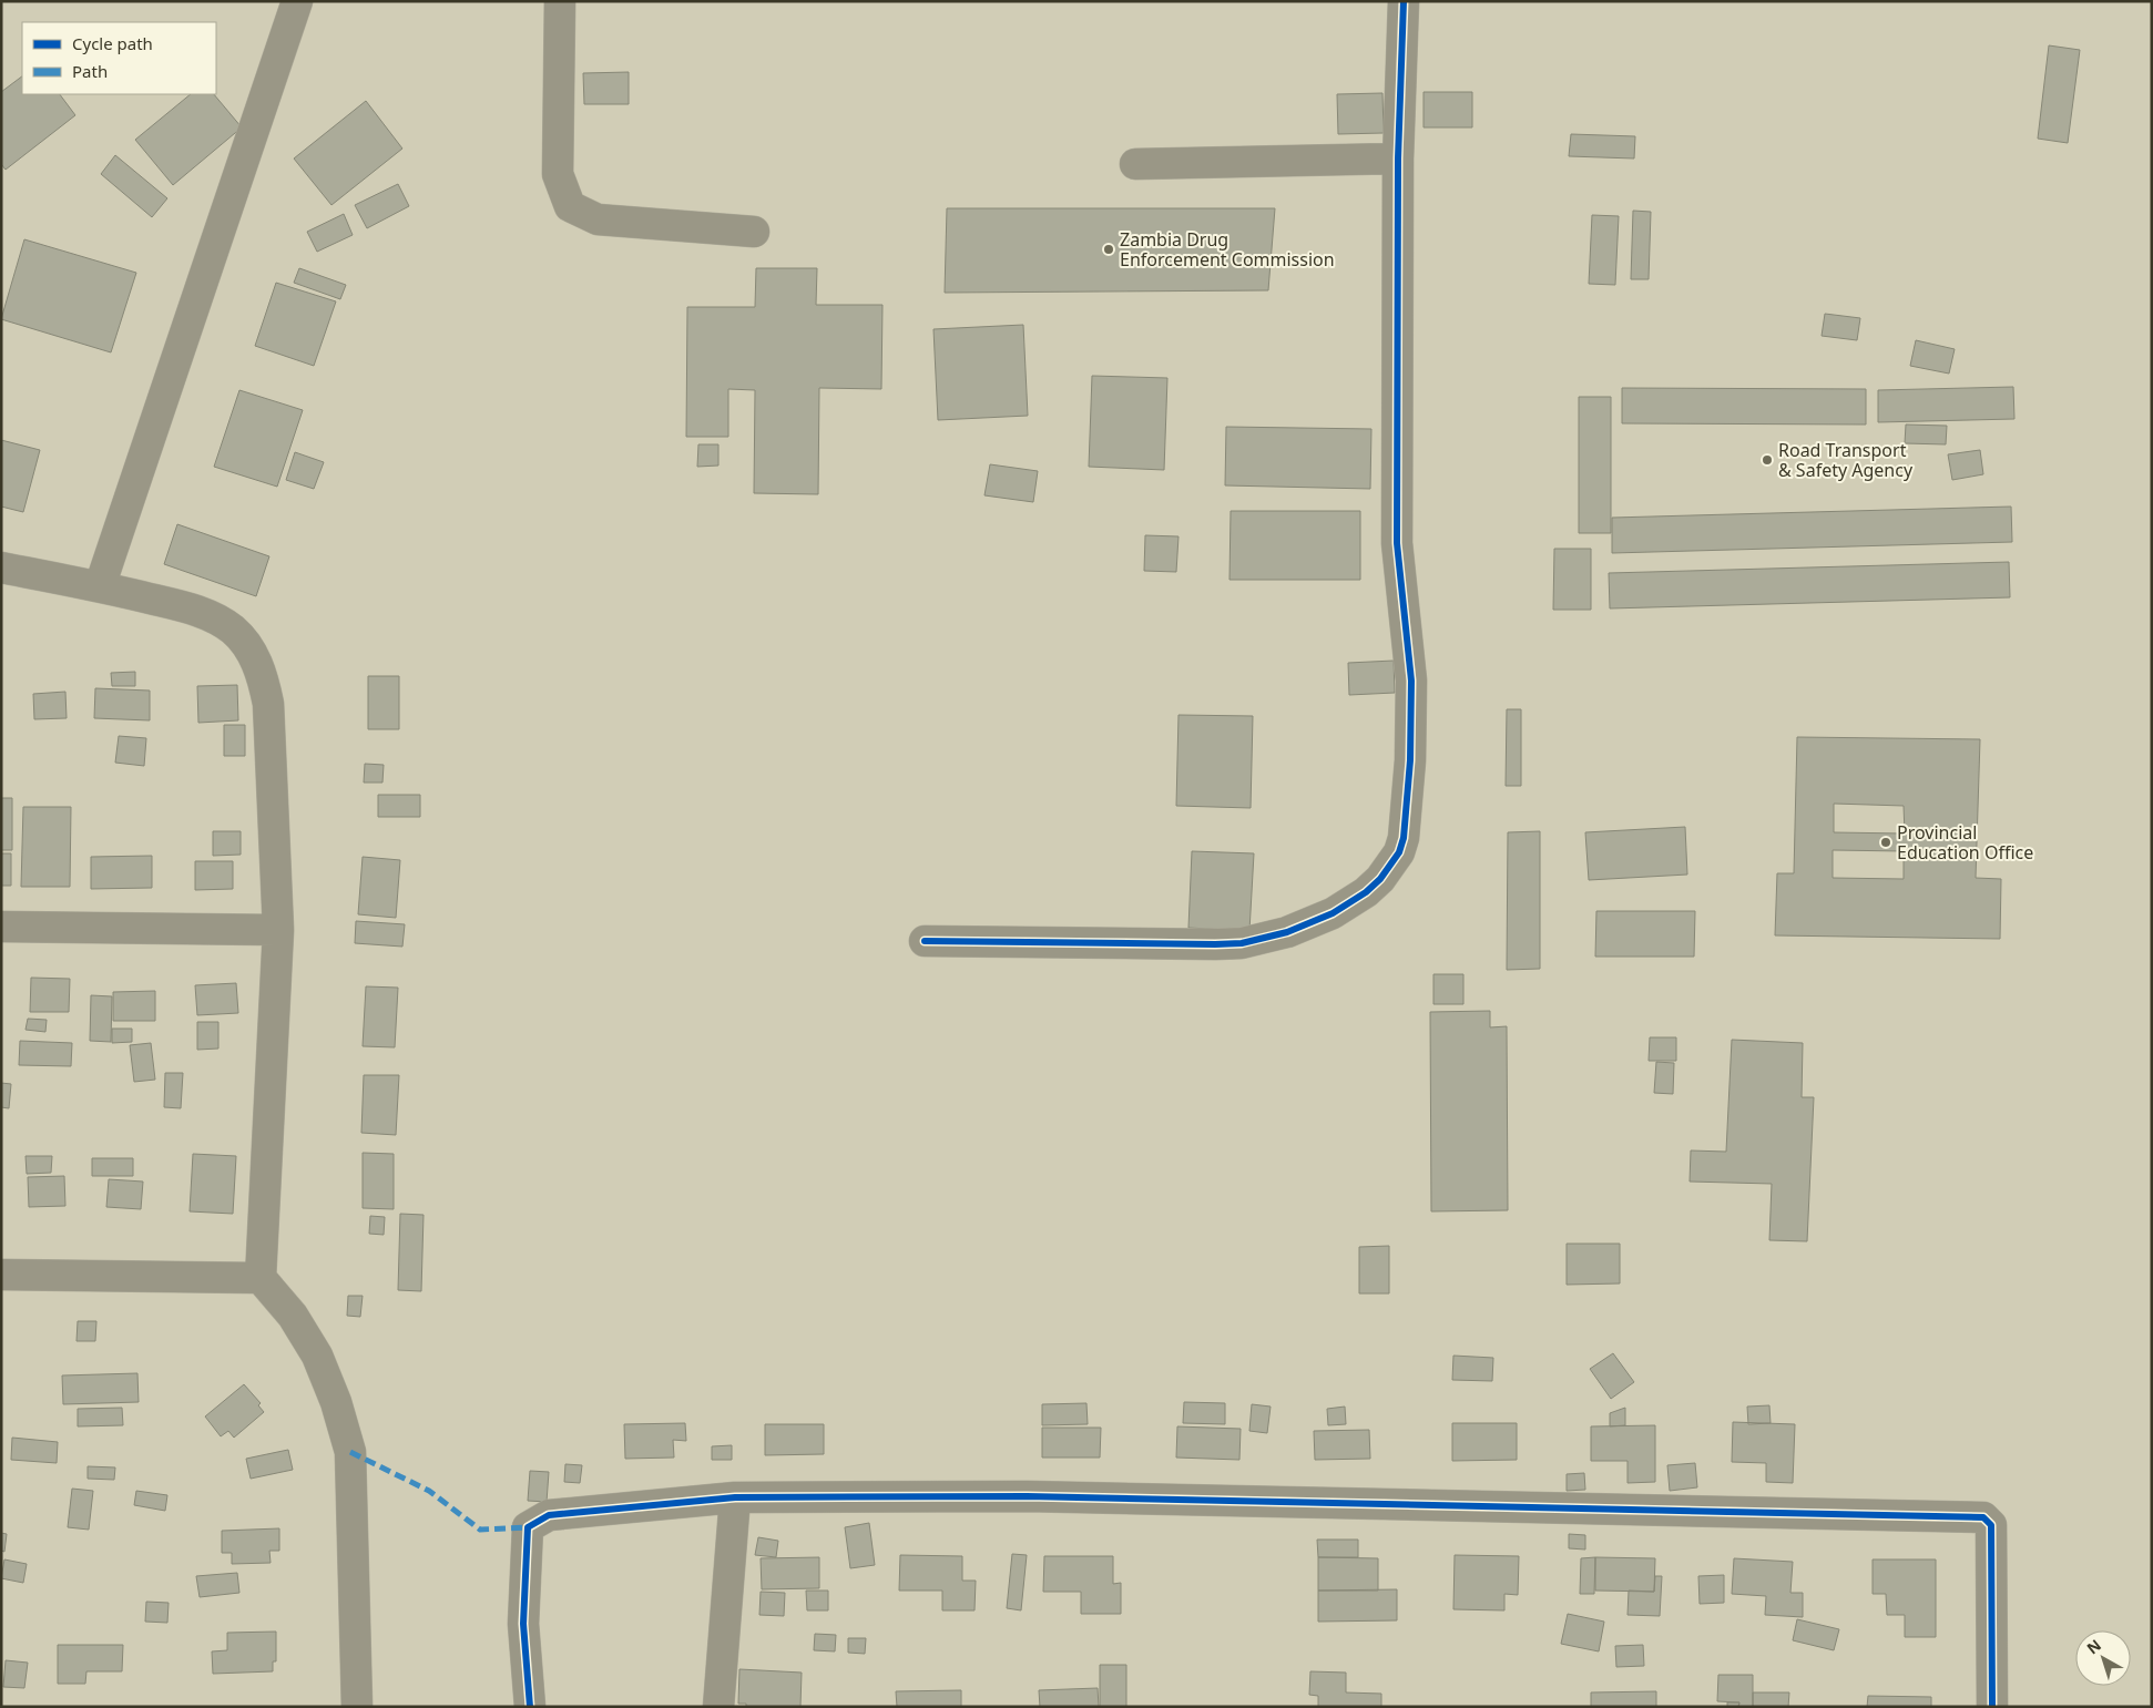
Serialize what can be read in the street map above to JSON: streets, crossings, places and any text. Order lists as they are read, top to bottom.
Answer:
{
  "places": ["Zambia Drug Enforcement Commission", "Road Transport & Safety Agency", "Provincial Education Office"],
  "legend": ["Cycle path", "Path"],
  "north": "top left"
}
